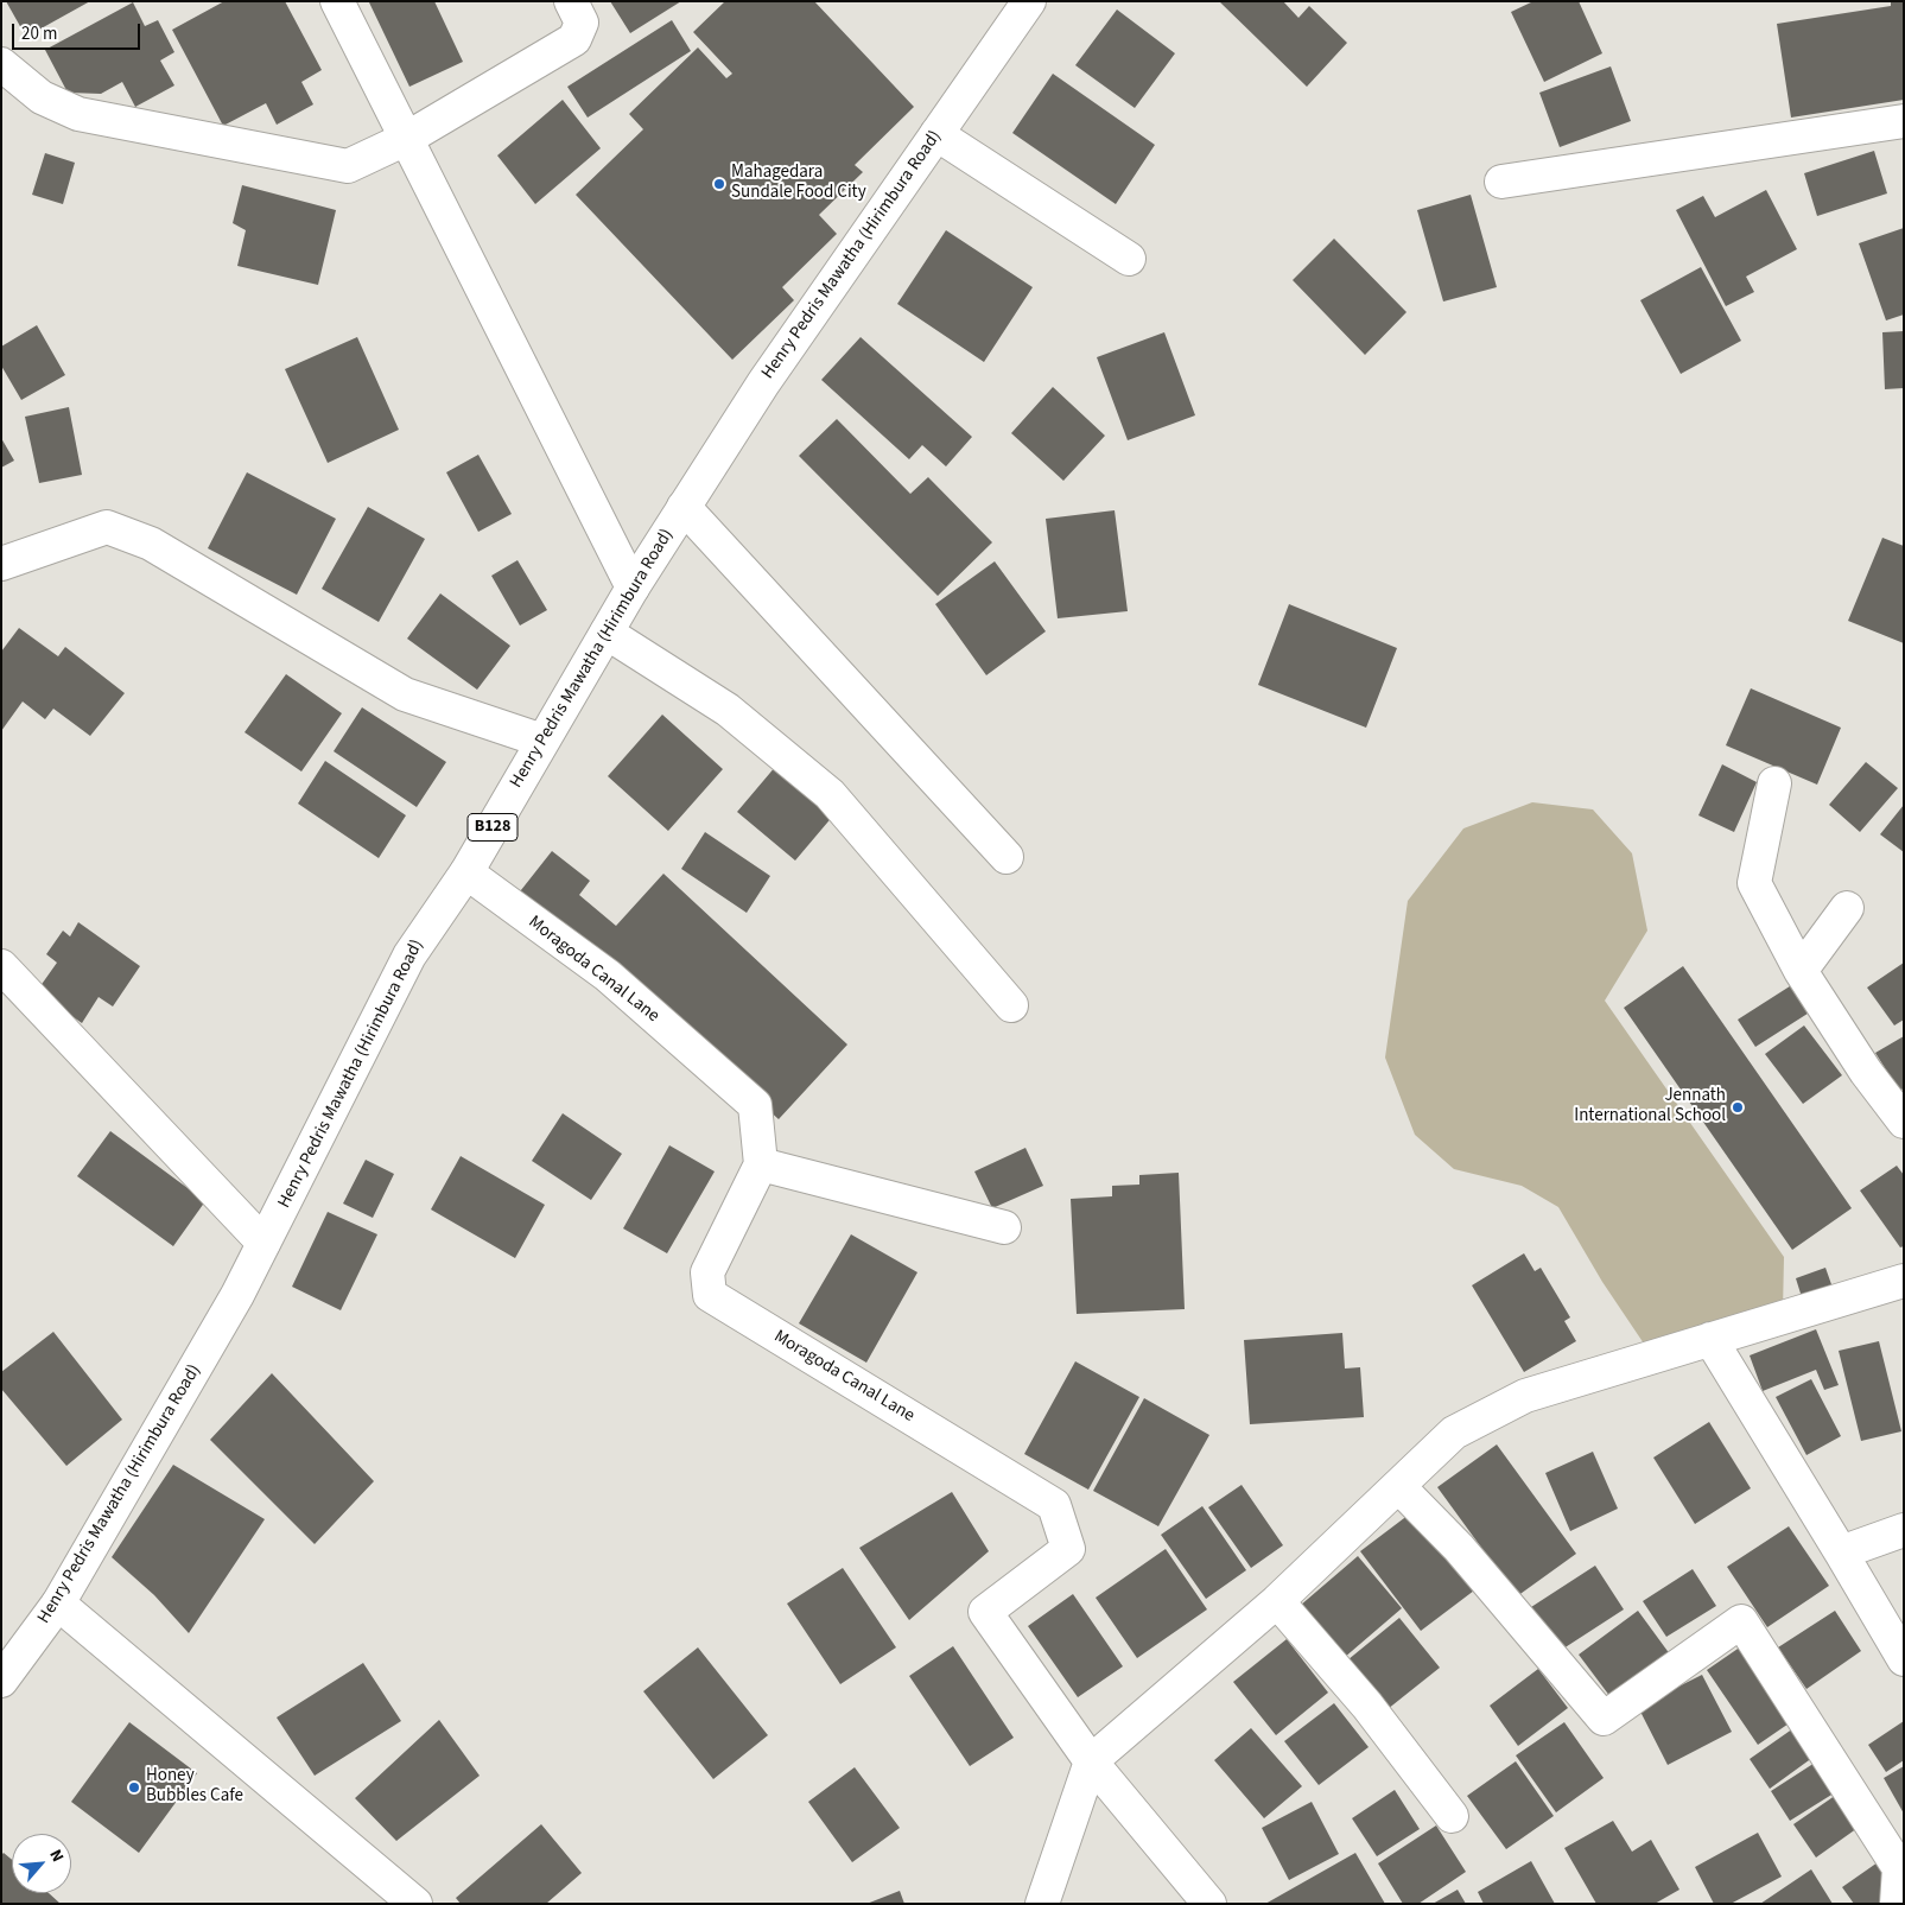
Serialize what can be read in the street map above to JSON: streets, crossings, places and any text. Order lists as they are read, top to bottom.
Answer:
{
  "streets": {
    "street": ["Henry Pedris Mawatha (Hirimbura Road)", "B128", "Moragoda Canal Lane"]
  },
  "crossings": [
    ["Henry Pedris Mawatha (Hirimbura Road)", "Moragoda Canal Lane"]
  ],
  "places": ["Mahagedara Sundale Food City", "Jennath International School", "Honey Bubbles Cafe"],
  "scale_bar": "20 m",
  "north": "top right"
}
